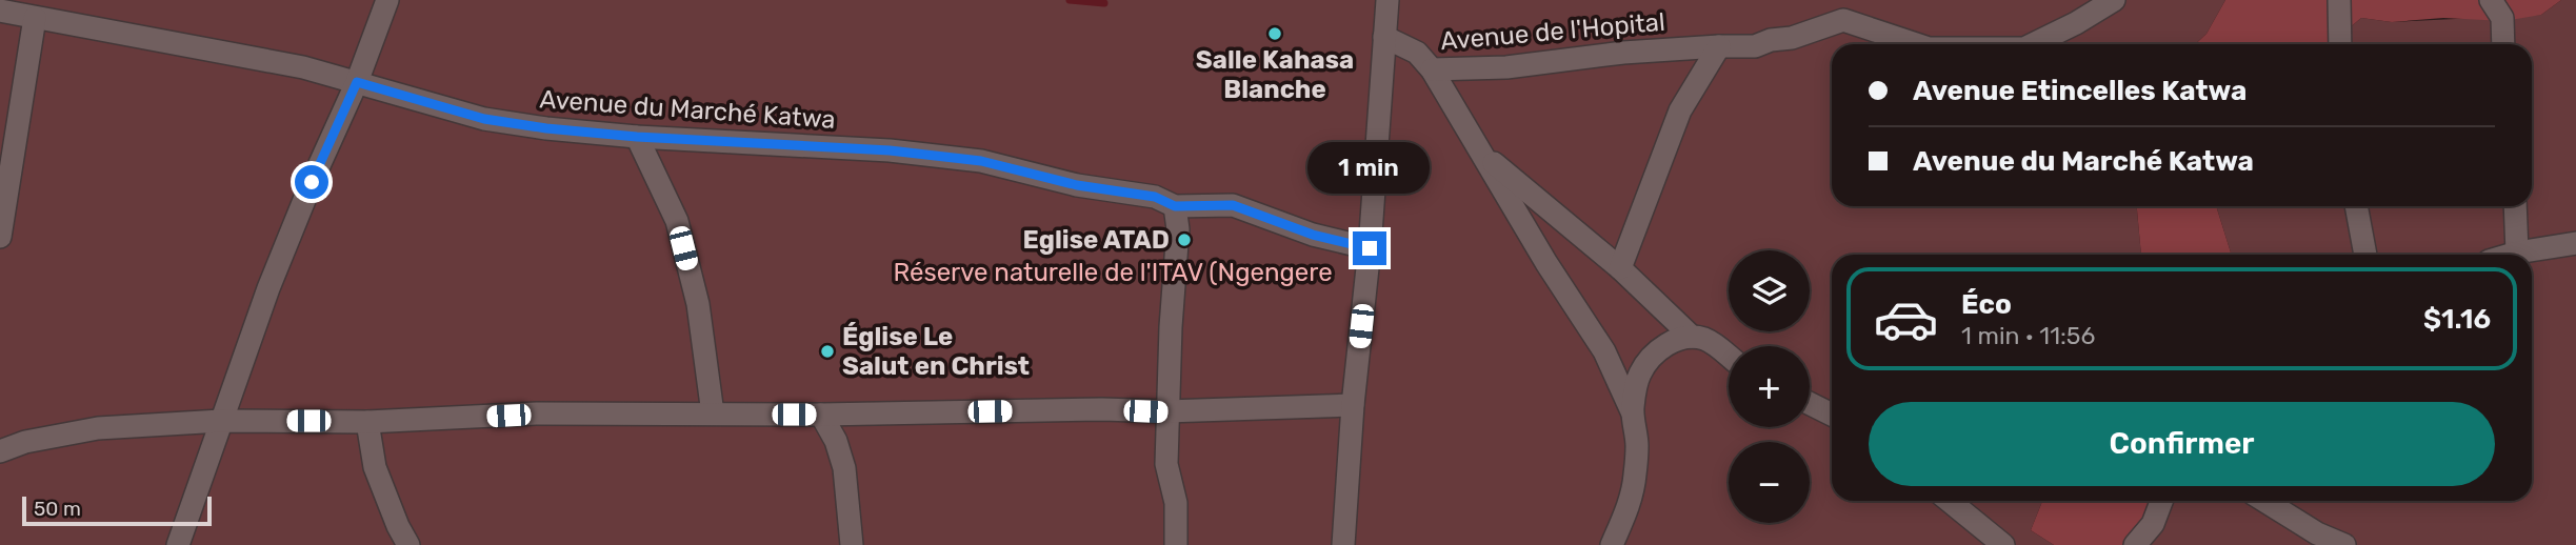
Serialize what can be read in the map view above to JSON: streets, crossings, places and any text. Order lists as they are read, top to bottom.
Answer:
{
  "streets": {
    "street": ["Avenue de l'Hopital", "Avenue du Marché Katwa"]
  },
  "parks": ["Réserve naturelle de l'ITAV (Ngengere"],
  "places": ["Salle Kahasa Blanche", "Eglise ATAD", "Église Le Salut en Christ"],
  "scale_bar": "50 m",
  "page": {
    "banner": ["Avenue Etincelles Katwa", "Avenue du Marché Katwa"],
    "bubble": "1 min",
    "map_buttons": ["+", "−"],
    "list": [
      {
        "name": "Éco",
        "note": "1 min · 11:56",
        "value": "$1.16"
      }
    ],
    "buttons": "Confirmer",
    "scale": "50 m"
  }
}
